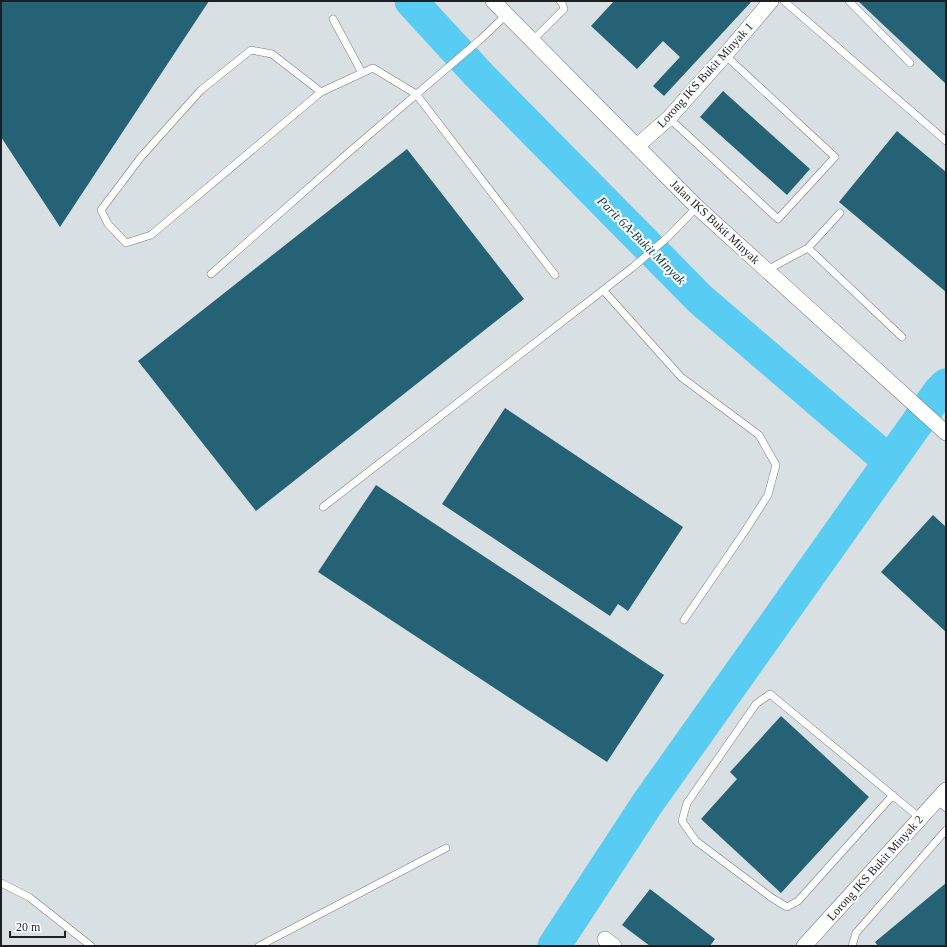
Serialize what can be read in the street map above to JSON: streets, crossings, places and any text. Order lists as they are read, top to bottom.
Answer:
{
  "streets": {
    "street": ["Lorong IKS Bukit Minyak 1", "Jalan IKS Bukit Minyak", "Lorong IKS Bukit Minyak 2"]
  },
  "crossings": [
    ["Lorong IKS Bukit Minyak 1", "Jalan IKS Bukit Minyak"]
  ],
  "water": ["Parit 6A-Bukit Minyak"],
  "scale_bar": "20 m"
}
